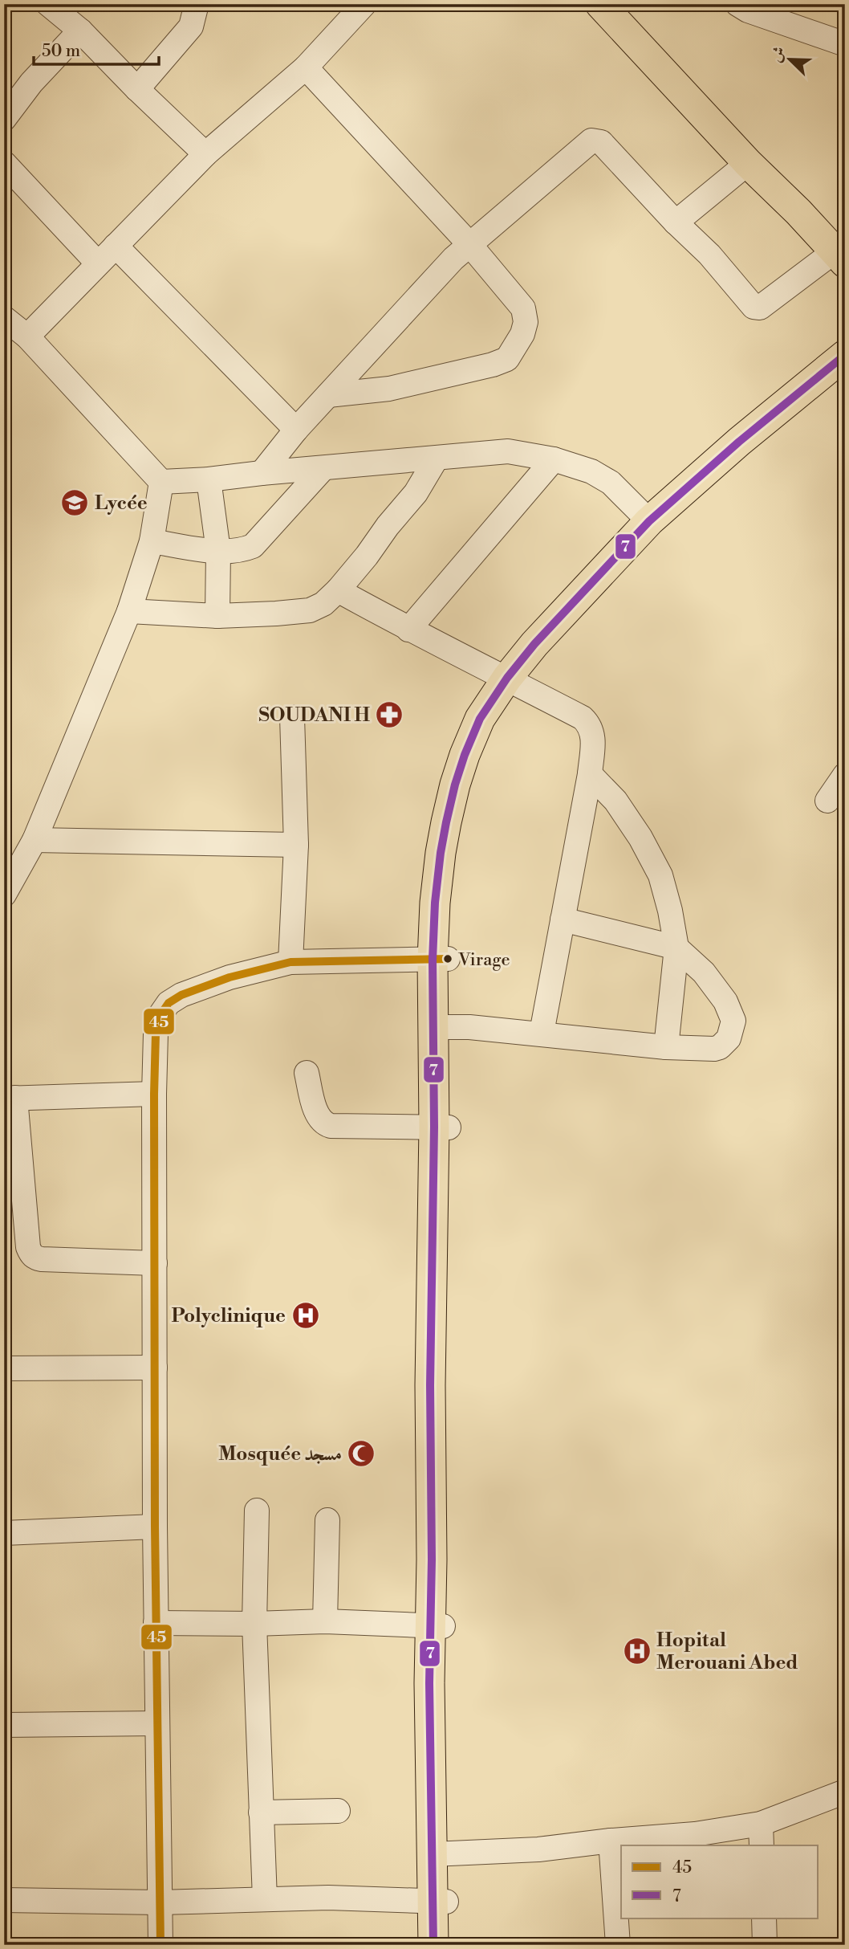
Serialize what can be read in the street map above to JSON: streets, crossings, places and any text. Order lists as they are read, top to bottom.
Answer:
{
  "places": {
    "school or university": ["Lycée"],
    "pharmacy": ["SOUDANI H"],
    "other": ["Virage"],
    "hospital": ["Polyclinique", "Hopital Merouani Abed"],
    "mosque": ["Mosquée مسجد"]
  },
  "lines": ["transit line 7", "transit line 45"],
  "legend": ["45", "7"],
  "scale_bar": "50 m",
  "north": "top left"
}
